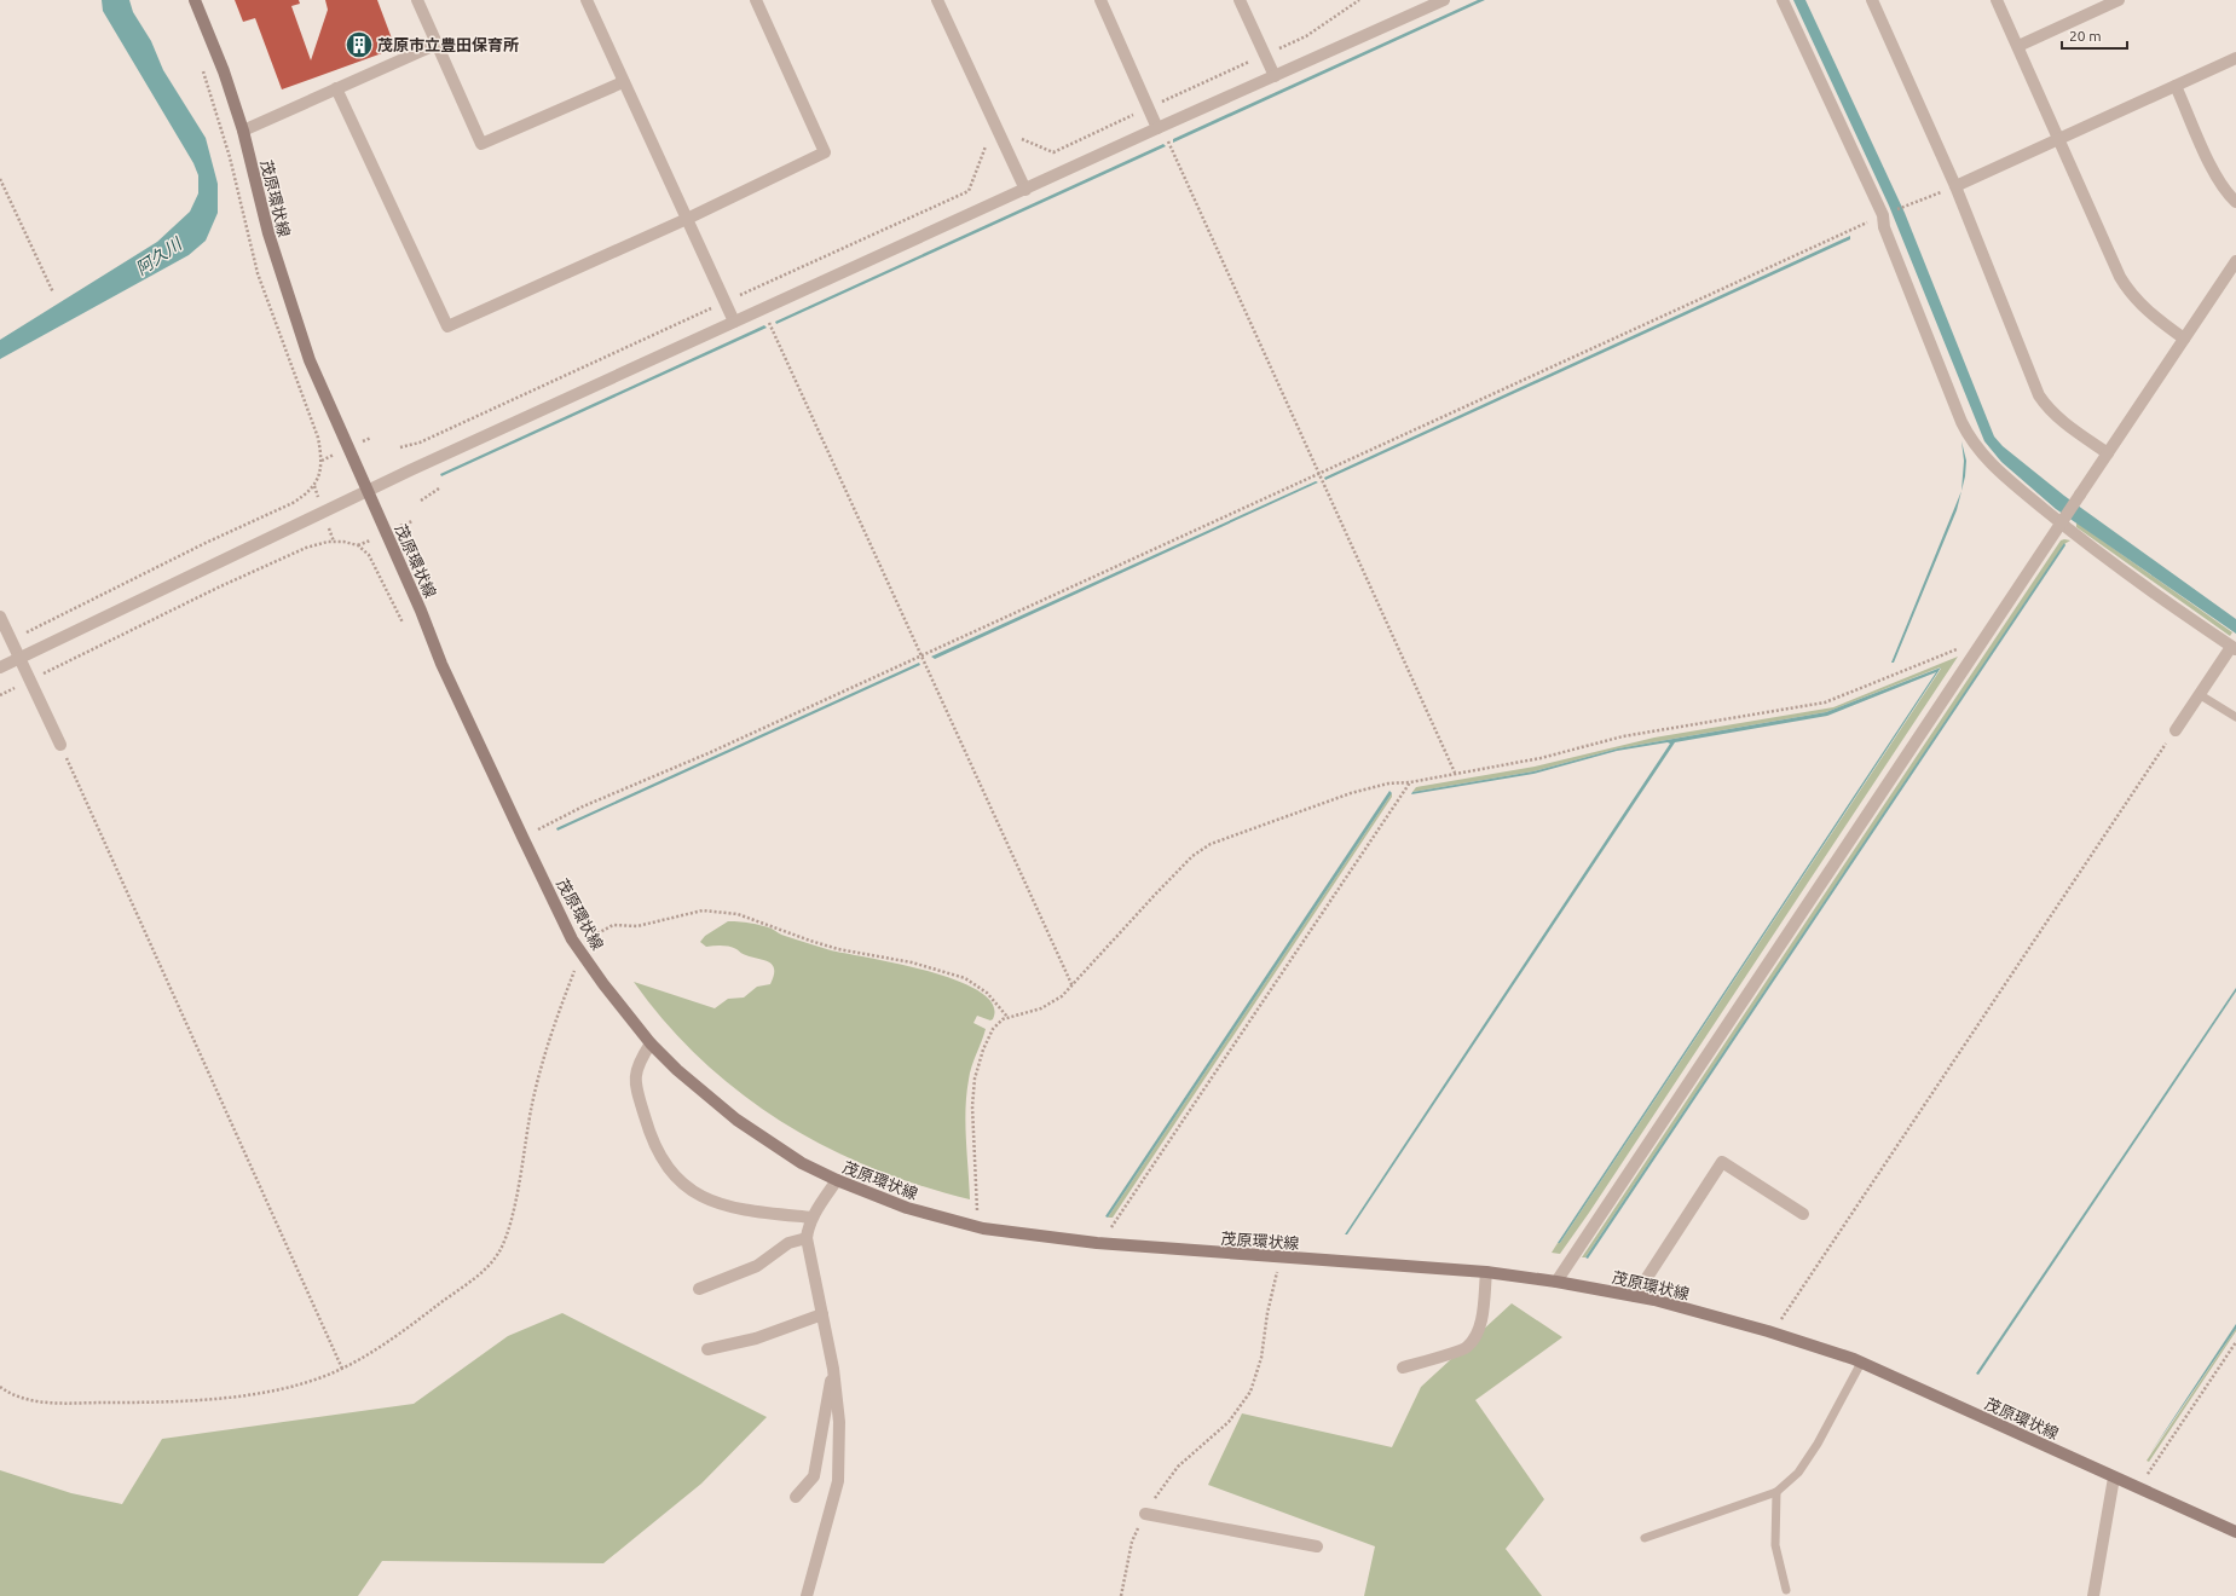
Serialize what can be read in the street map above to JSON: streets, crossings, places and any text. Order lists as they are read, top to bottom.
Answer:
{
  "streets": {
    "main road": ["茂原環状線"]
  },
  "water": ["阿久川"],
  "places": {
    "building": ["茂原市立豊田保育所"]
  },
  "scale_bar": "20 m"
}
